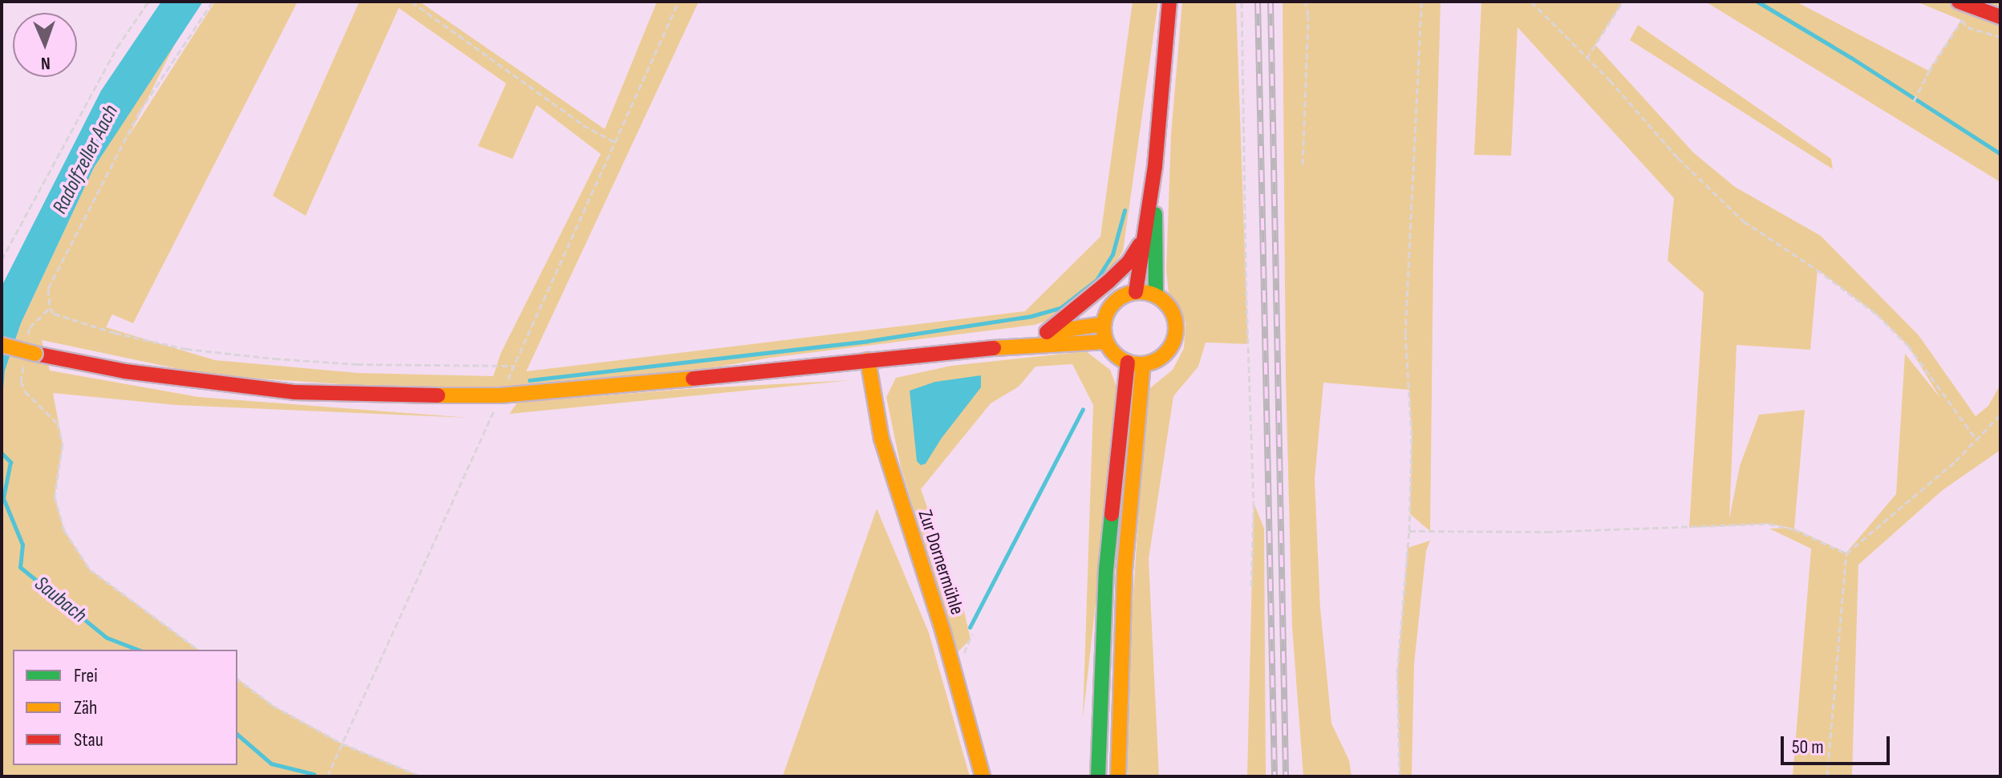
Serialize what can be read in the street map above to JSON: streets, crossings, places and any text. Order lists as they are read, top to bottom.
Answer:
{
  "streets": {
    "street": ["Zur Dornermühle"]
  },
  "water": ["Radolfzeller Aach", "Saubach"],
  "legend": ["Frei", "Zäh", "Stau"],
  "scale_bar": "50 m",
  "north": "bottom"
}
